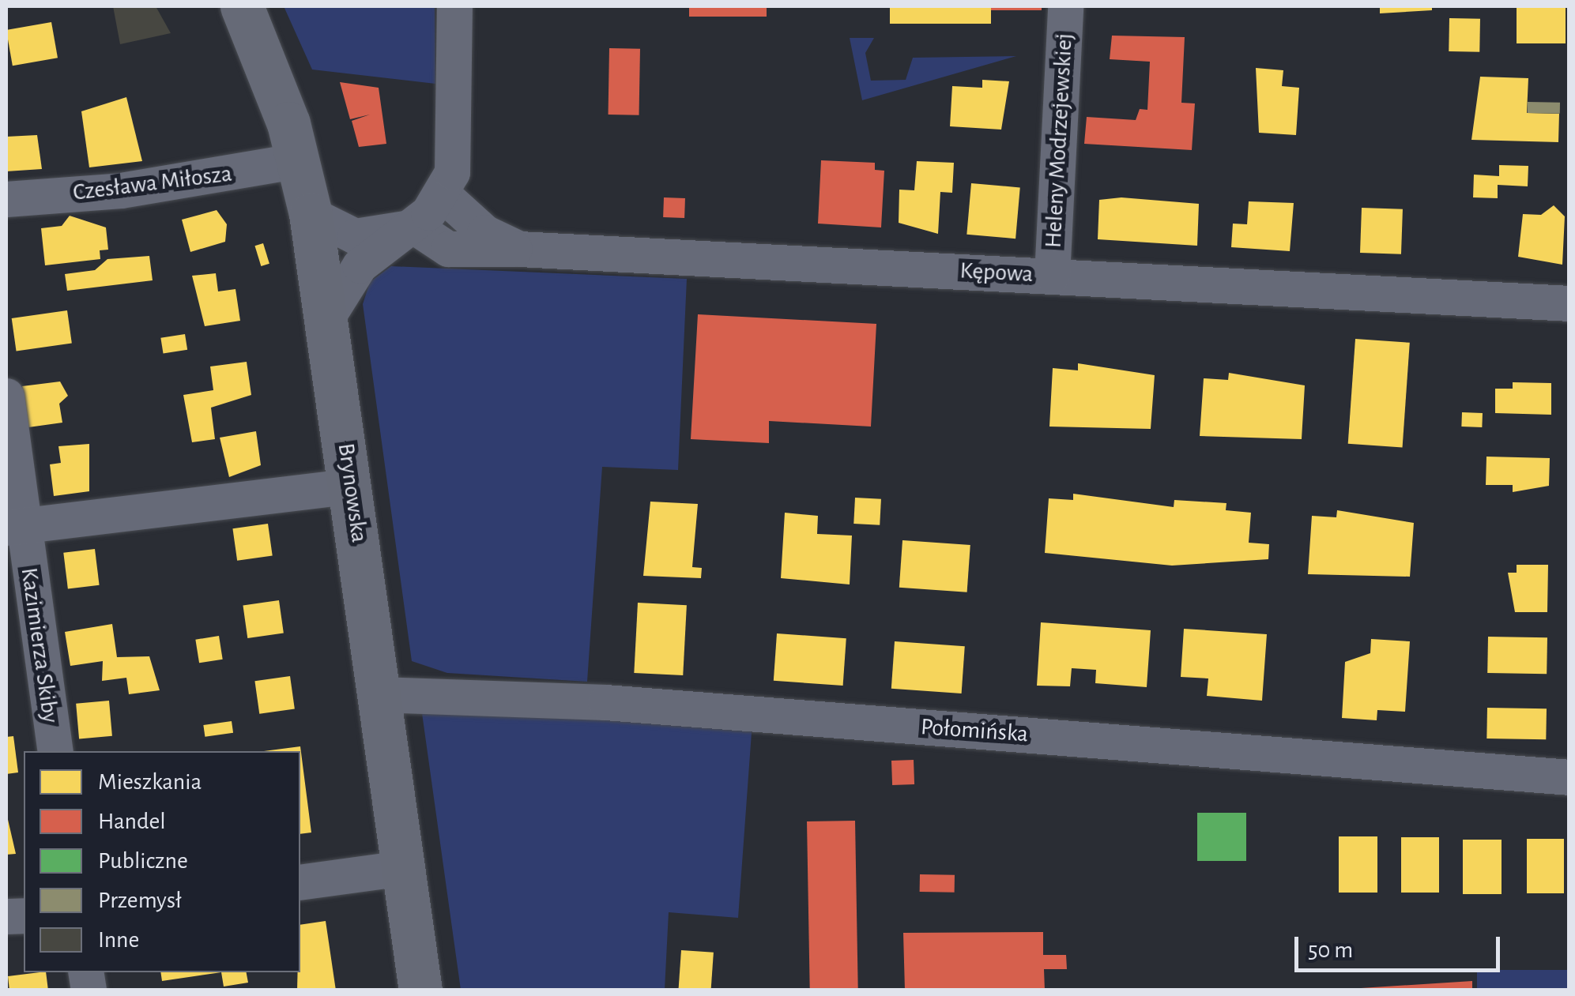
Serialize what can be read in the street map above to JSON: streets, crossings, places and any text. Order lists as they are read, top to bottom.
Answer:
{
  "streets": {
    "main road": ["Brynowska"],
    "street": [
      "Heleny Modrzejewskiej",
      "Czesława Miłosza",
      "Kępowa",
      "Kazimierza Skiby",
      "Połomińska"
    ]
  },
  "crossings": [
    ["Heleny Modrzejewskiej", "Kępowa"],
    ["Czesława Miłosza", "Brynowska"],
    ["Brynowska", "Połomińska"]
  ],
  "legend": [
    "Mieszkania",
    "Handel",
    "Publiczne",
    "Przemysł",
    "Inne"
  ],
  "scale_bar": "50 m"
}
